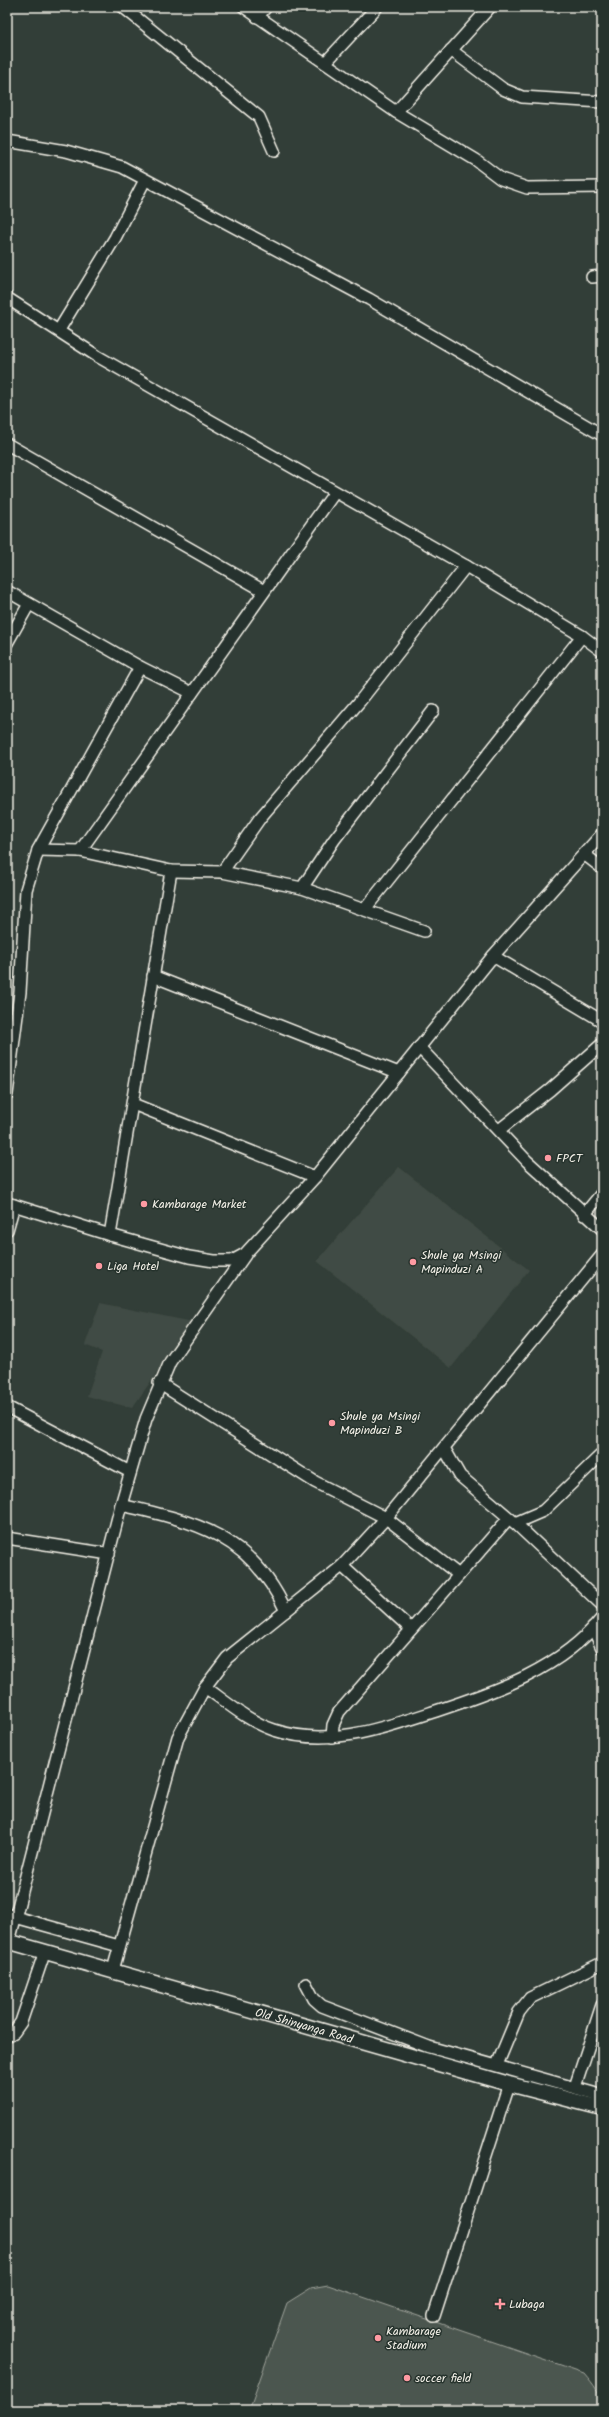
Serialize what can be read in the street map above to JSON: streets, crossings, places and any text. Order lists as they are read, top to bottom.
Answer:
{
  "streets": {
    "main road": ["Old Shinyanga Road"]
  },
  "places": {
    "other": [
      "FPCT",
      "Kambarage Market",
      "Shule ya Msingi Mapinduzi A",
      "Liga Hotel",
      "Shule ya Msingi Mapinduzi B",
      "Kambarage Stadium",
      "soccer field"
    ],
    "health": ["Lubaga"]
  }
}
